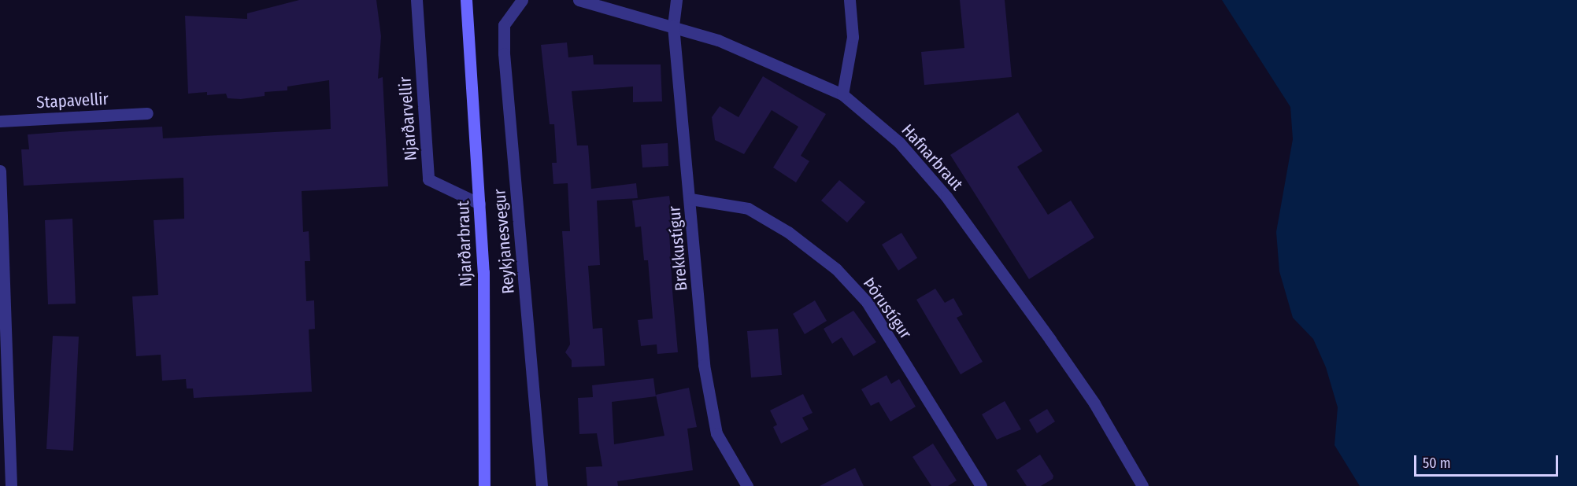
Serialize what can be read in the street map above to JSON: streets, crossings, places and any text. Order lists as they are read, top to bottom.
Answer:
{
  "streets": {
    "main road": ["Njarðarbraut"],
    "street": [
      "Stapavellir",
      "Njarðarvellir",
      "Hafnarbraut",
      "Reykjanesvegur",
      "Brekkustígur",
      "Þórustígur"
    ]
  },
  "crossings": [
    ["Njarðarvellir", "Njarðarbraut"],
    ["Hafnarbraut", "Brekkustígur"],
    ["Brekkustígur", "Þórustígur"]
  ],
  "scale_bar": "50 m"
}
